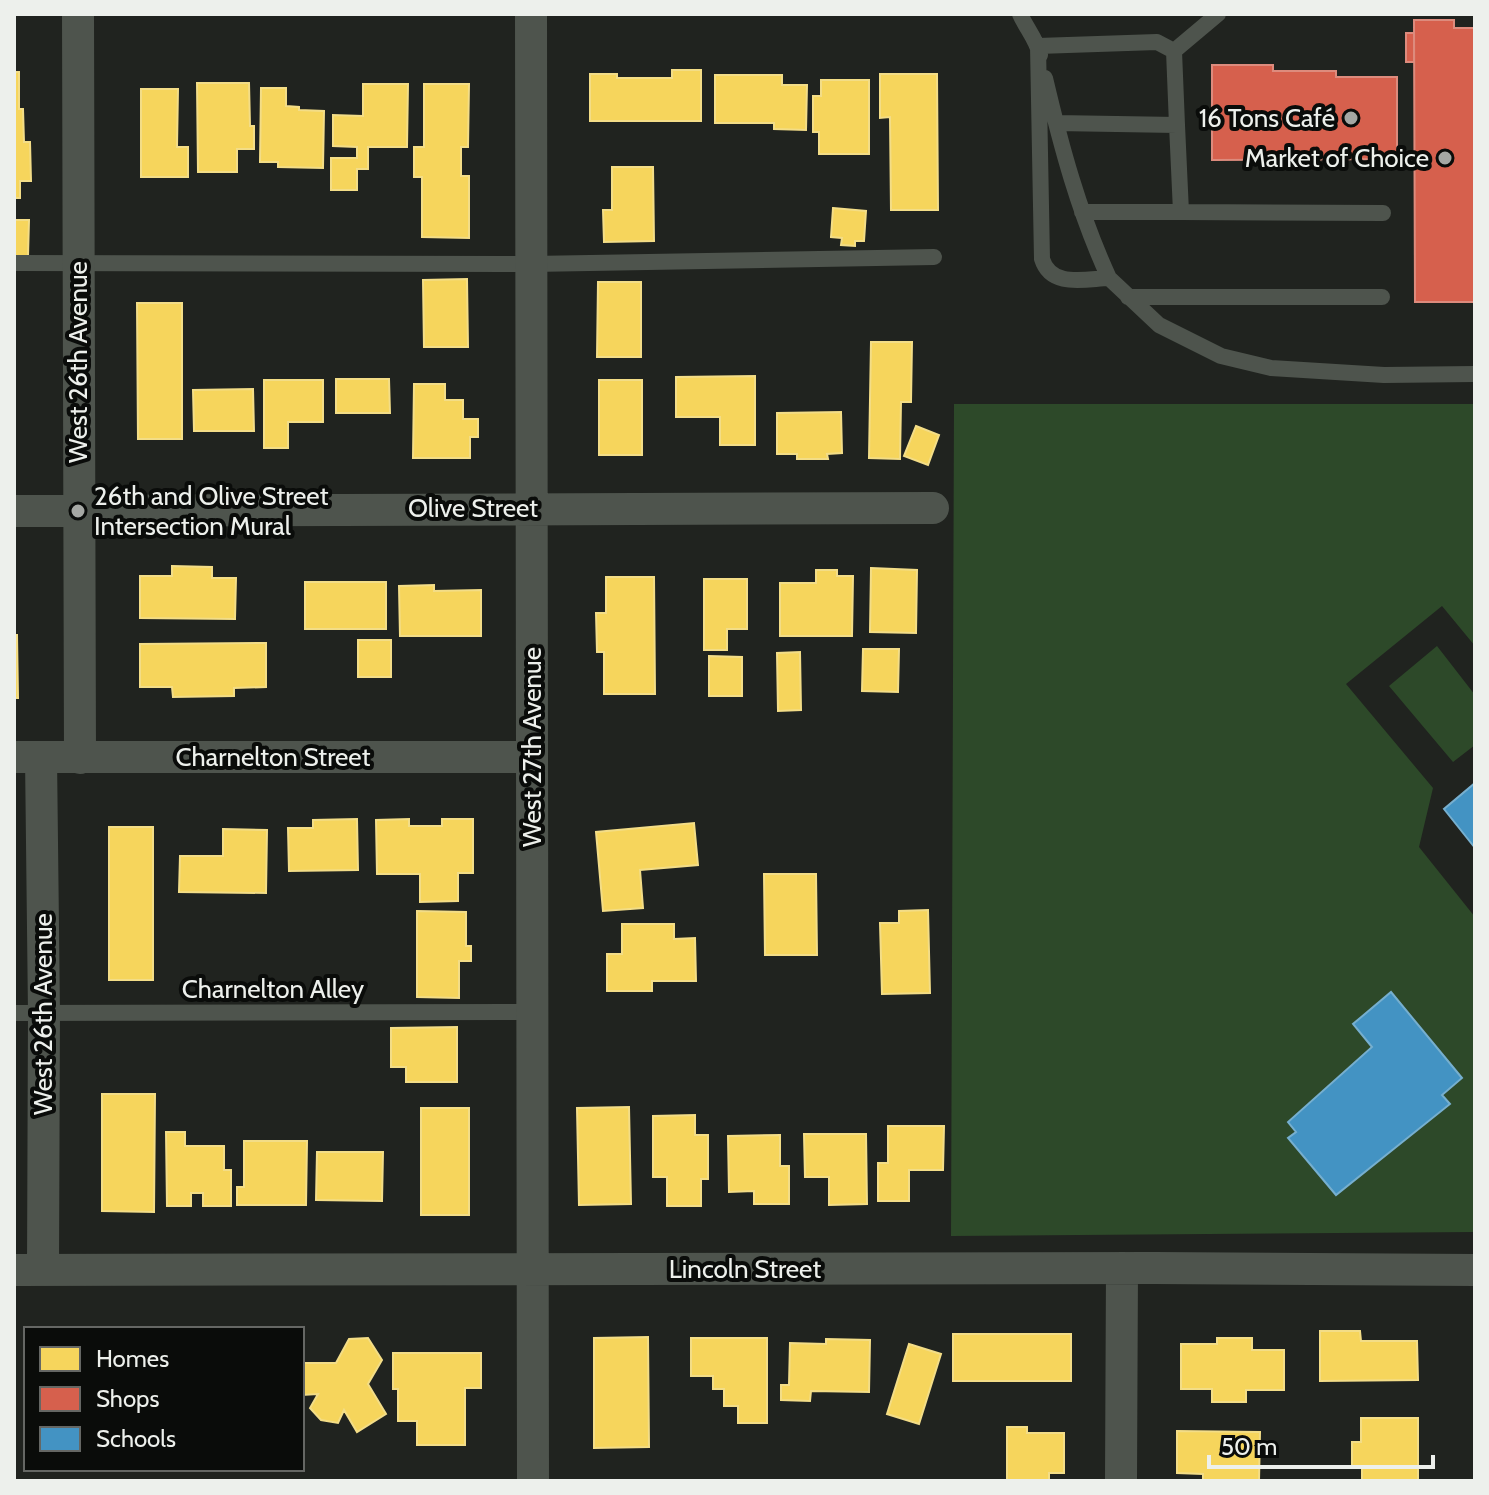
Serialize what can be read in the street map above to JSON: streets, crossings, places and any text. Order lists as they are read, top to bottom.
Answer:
{
  "streets": {
    "street": [
      "West 26th Avenue",
      "Olive Street",
      "West 27th Avenue",
      "Charnelton Street",
      "Lincoln Street"
    ],
    "lane": ["Charnelton Alley"]
  },
  "crossings": [
    ["West 26th Avenue", "Olive Street"],
    ["West 26th Avenue", "Charnelton Street"],
    ["West 26th Avenue", "Charnelton Alley"],
    ["West 26th Avenue", "Lincoln Street"],
    ["Olive Street", "West 27th Avenue"],
    ["West 27th Avenue", "Charnelton Street"],
    ["West 27th Avenue", "Charnelton Alley"],
    ["West 27th Avenue", "Lincoln Street"]
  ],
  "places": ["16 Tons Café", "Market of Choice", "26th and Olive Street Intersection Mural"],
  "legend": ["Homes", "Shops", "Schools"],
  "scale_bar": "50 m"
}
